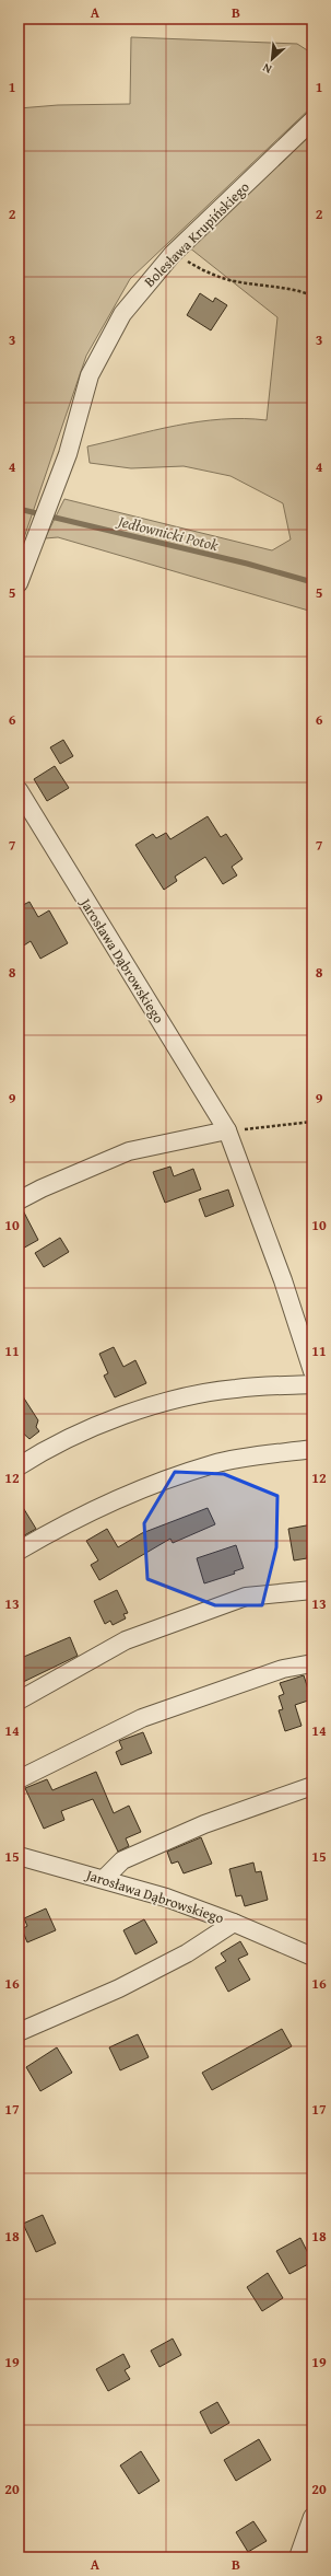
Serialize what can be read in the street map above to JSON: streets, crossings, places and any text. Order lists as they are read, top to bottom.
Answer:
{
  "streets": {
    "street": ["Bolesława Krupińskiego", "Jarosława Dąbrowskiego"]
  },
  "water": ["Jedłownicki Potok"],
  "north": "bottom left",
  "grid": {
    "columns": ["A", "B"],
    "rows": [
      "1",
      "2",
      "3",
      "4",
      "5",
      "6",
      "7",
      "8",
      "9",
      "10",
      "11",
      "12",
      "13",
      "14",
      "15",
      "16",
      "17",
      "18",
      "19",
      "20"
    ]
  }
}
